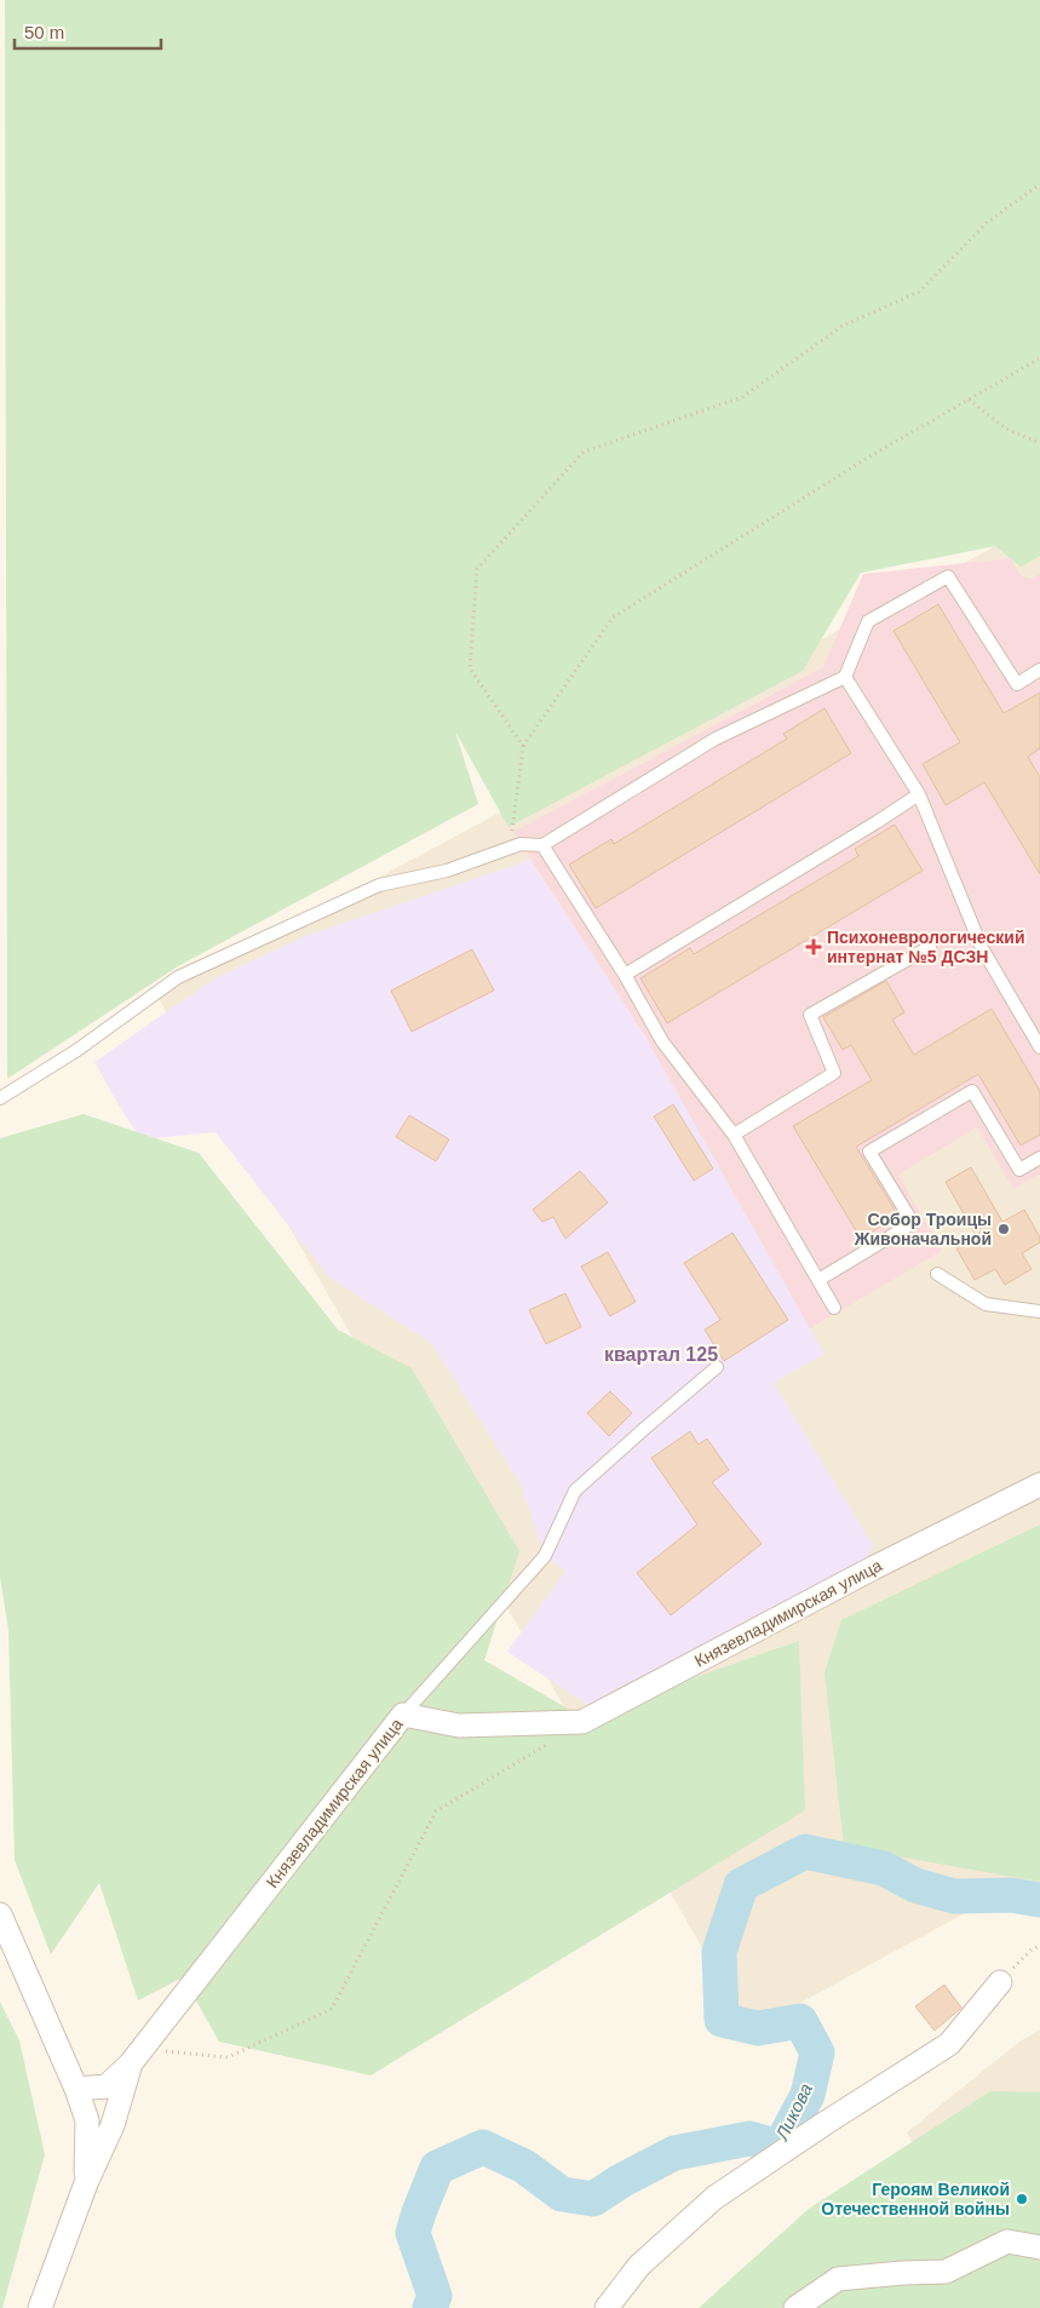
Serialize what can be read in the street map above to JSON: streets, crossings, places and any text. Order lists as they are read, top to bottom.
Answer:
{
  "streets": {
    "street": ["Князевладимирская улица"]
  },
  "districts": ["квартал 125"],
  "water": ["Ликова"],
  "places": {
    "health": ["Психоневрологический интернат №5 ДСЗН"],
    "other": ["Собор Троицы Живоначальной", "Героям Великой Отечественной войны"]
  },
  "scale_bar": "50 m"
}
